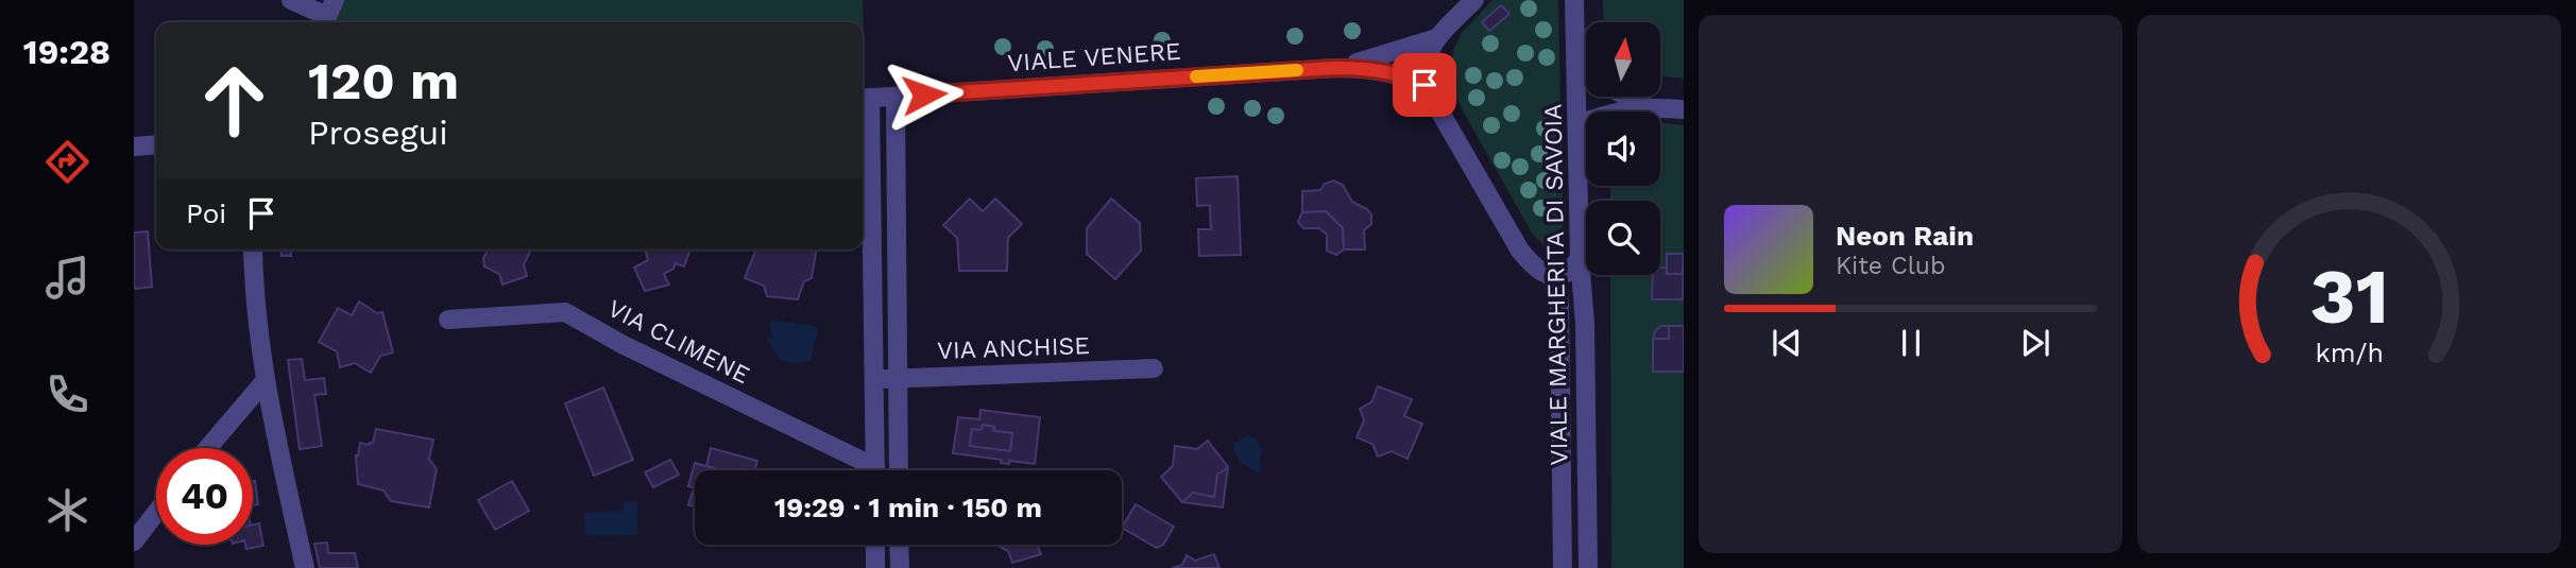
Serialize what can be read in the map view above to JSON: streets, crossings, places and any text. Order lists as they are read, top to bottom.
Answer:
{
  "streets": {
    "street": [
      "VIALE VENERE",
      "VIALE MARGHERITA DI SAVOIA",
      "VIA CLIMENE",
      "VIA ANCHISE"
    ]
  },
  "north": "top",
  "page": {
    "tabs": "19:28",
    "turn": ["120 m", "Prosegui"],
    "then": "Poi",
    "song": ["Neon Rain", "Kite Club"],
    "limit": "40",
    "trip": "19:29 · 1 min · 150 m",
    "gauge": ["31", "km/h"]
  }
}
